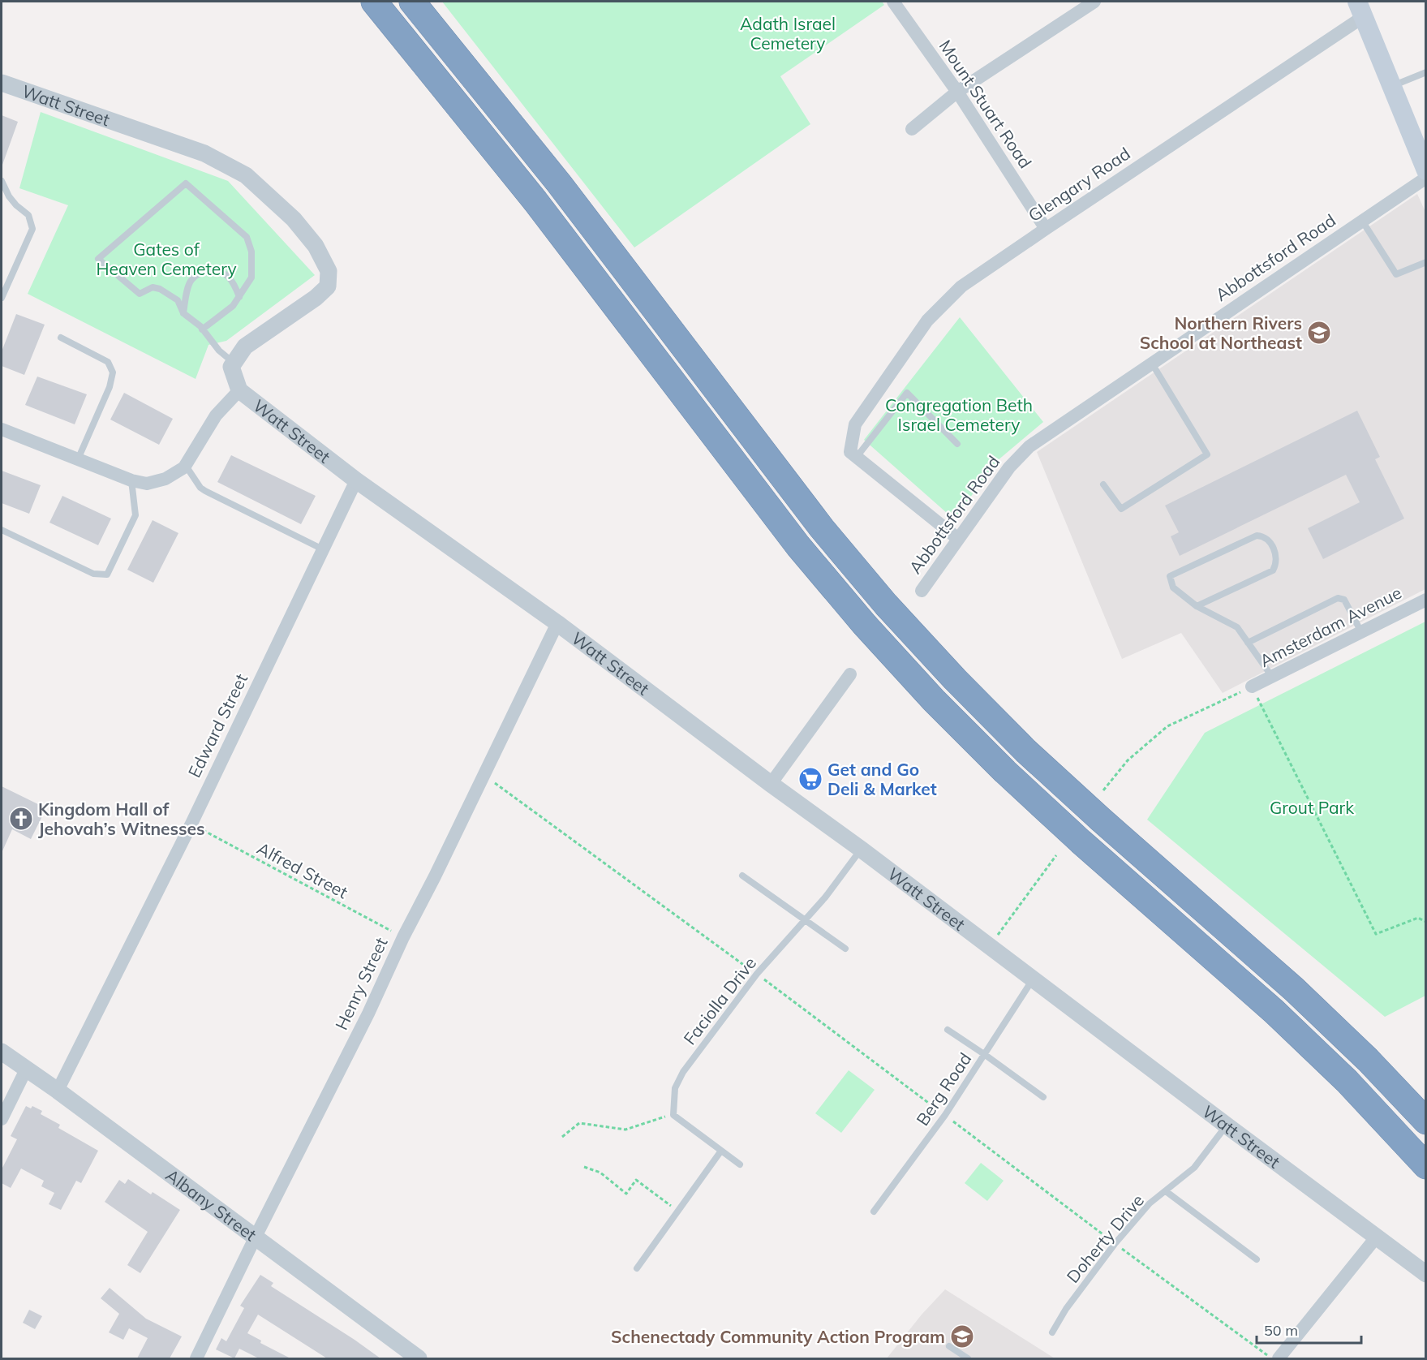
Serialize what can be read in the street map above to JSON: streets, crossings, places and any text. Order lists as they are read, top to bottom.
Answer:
{
  "streets": {
    "street": [
      "Mount Stuart Road",
      "Watt Street",
      "Glengary Road",
      "Abbottsford Road",
      "Amsterdam Avenue",
      "Edward Street",
      "Henry Street",
      "Albany Street"
    ],
    "lane": ["Faciolla Drive", "Berg Road", "Doherty Drive"],
    "path": ["Alfred Street"]
  },
  "crossings": [
    ["Mount Stuart Road", "Glengary Road"],
    ["Watt Street", "Edward Street"],
    ["Watt Street", "Henry Street"],
    ["Watt Street", "Faciolla Drive"],
    ["Watt Street", "Berg Road"],
    ["Watt Street", "Doherty Drive"],
    ["Edward Street", "Alfred Street"],
    ["Edward Street", "Albany Street"],
    ["Alfred Street", "Henry Street"],
    ["Henry Street", "Albany Street"]
  ],
  "parks": [
    "Adath Israel Cemetery",
    "Gates of Heaven Cemetery",
    "Congregation Beth Israel Cemetery",
    "Grout Park"
  ],
  "places": {
    "school or university": ["Northern Rivers School at Northeast", "Schenectady Community Action Program"],
    "supermarket": ["Get and Go Deli & Market"],
    "church": ["Kingdom Hall of Jehovah’s Witnesses"]
  },
  "scale_bar": "50 m"
}
